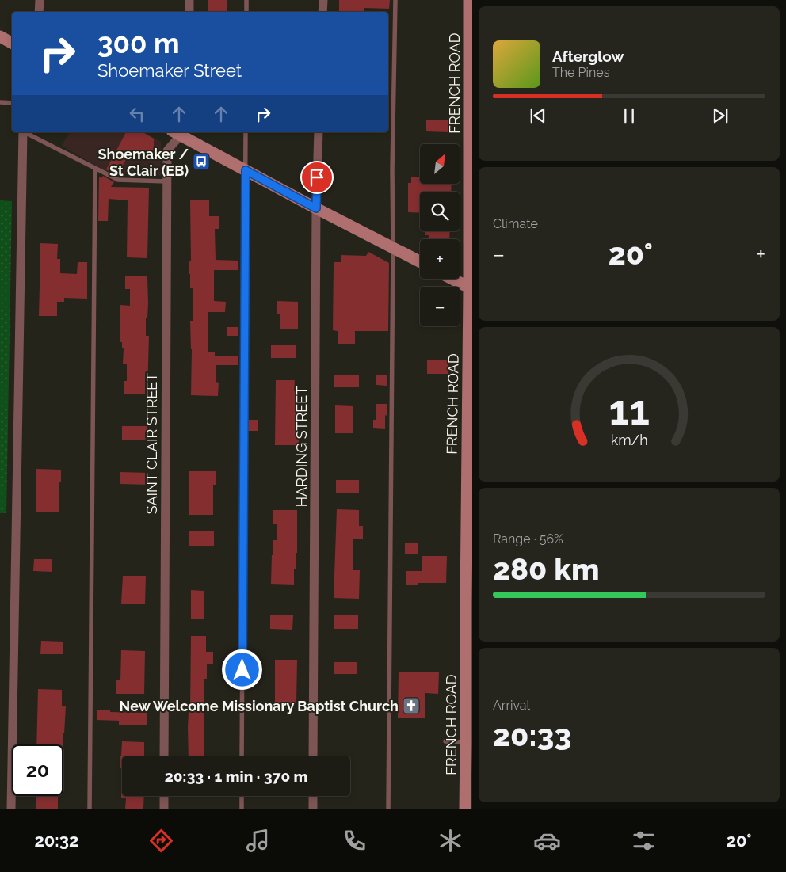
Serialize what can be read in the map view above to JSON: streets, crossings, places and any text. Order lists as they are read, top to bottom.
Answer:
{
  "streets": {
    "street": ["FRENCH ROAD", "SAINT CLAIR STREET", "HARDING STREET"]
  },
  "places": {
    "bus stop": ["Shoemaker / St Clair (EB)"],
    "church": ["New Welcome Missionary Baptist Church"]
  },
  "north": "top right",
  "page": {
    "turn": ["300 m", "Shoemaker Street"],
    "song": ["Afterglow", "The Pines"],
    "map_buttons": ["+", "−"],
    "tile": [
      "Climate",
      ["Range · 56%", "280 km"],
      ["Arrival", "20:33"]
    ],
    "heat": ["−", "20°", "+"],
    "limit": "20",
    "trip": "20:33 · 1 min · 370 m",
    "tabs": ["20:32", "20°"],
    "gauge": ["11", "km/h"]
  }
}
